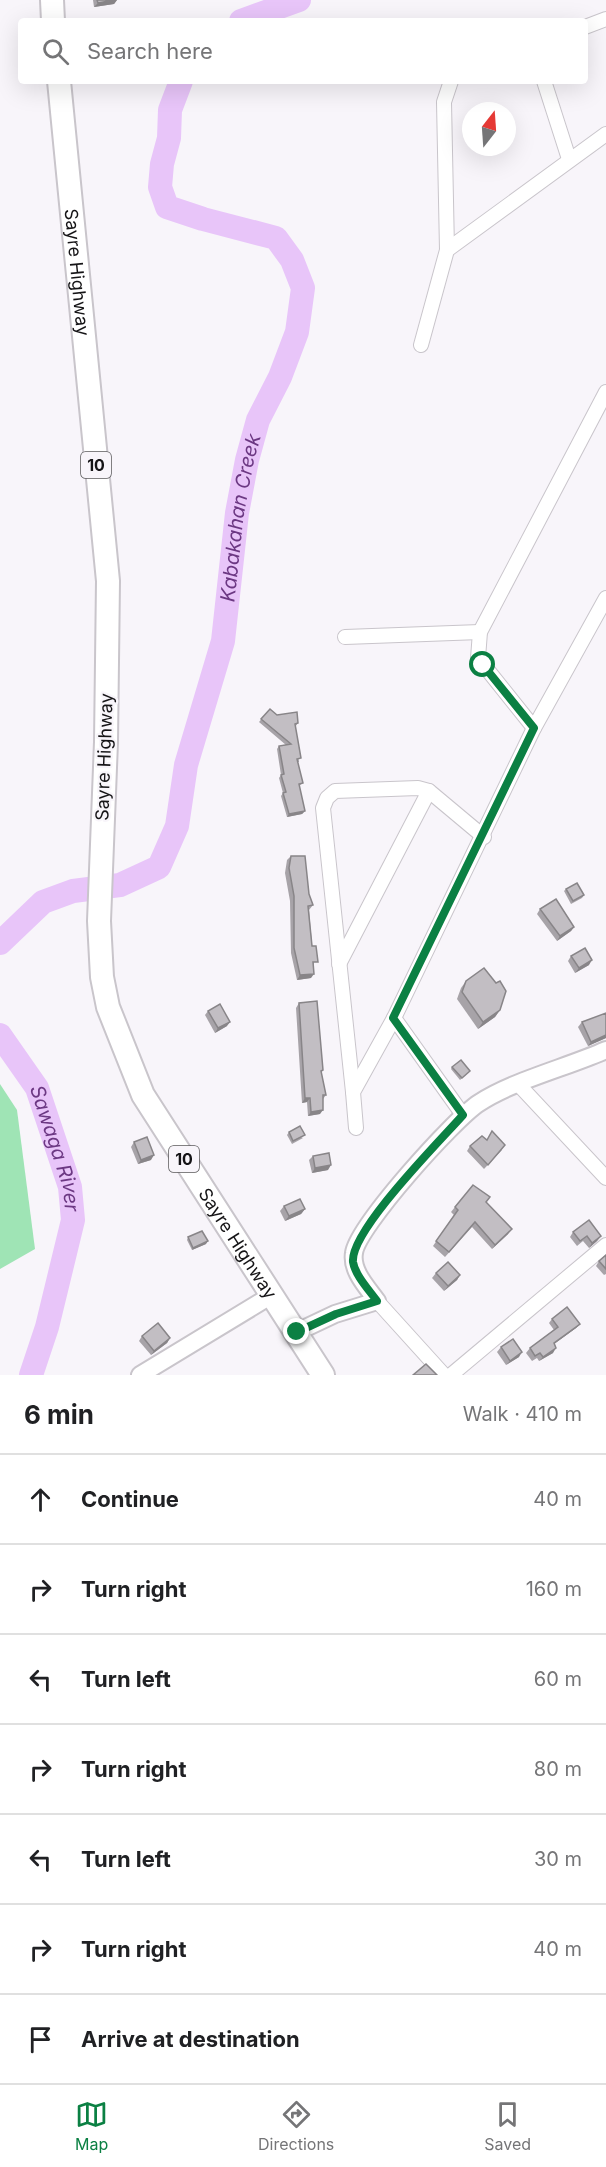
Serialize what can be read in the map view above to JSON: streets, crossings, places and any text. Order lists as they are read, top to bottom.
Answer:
{
  "streets": {
    "highway": ["Sayre Highway", "10"]
  },
  "water": ["Kabakahan Creek", "Sawaga River"],
  "north": "top",
  "page": {
    "search": "Search here",
    "heading": ["6 min", "Walk · 410 m"],
    "list": [
      ["Continue", "40 m"],
      ["Turn right", "160 m"],
      ["Turn left", "60 m"],
      ["Turn right", "80 m"],
      ["Turn left", "30 m"],
      ["Turn right", "40 m"],
      "Arrive at destination"
    ],
    "nav": ["Map", "Directions", "Saved"]
  }
}
